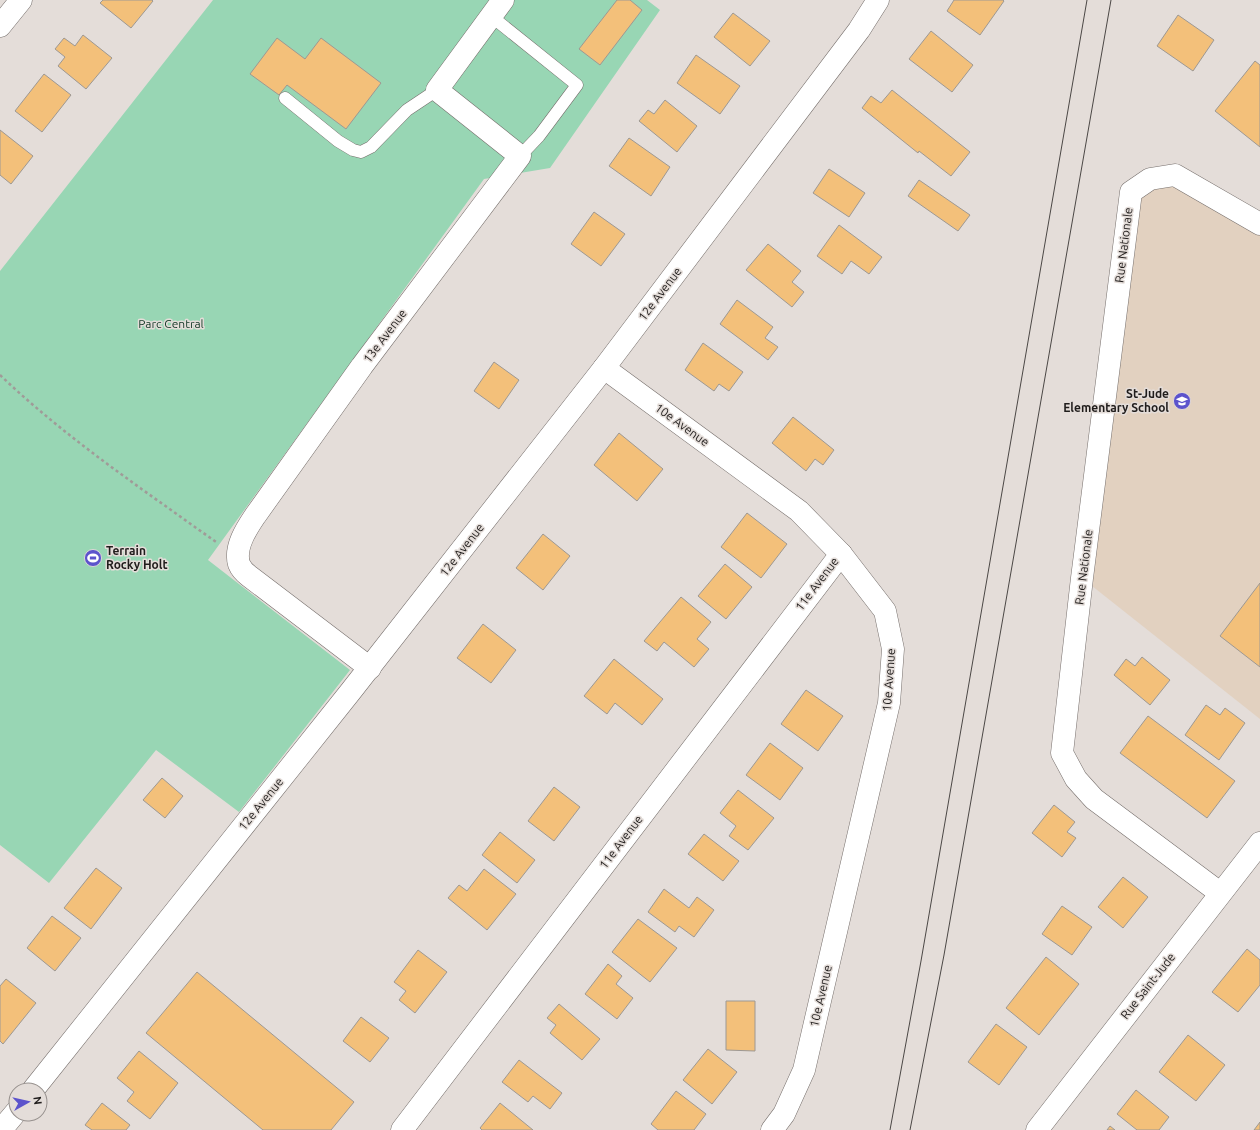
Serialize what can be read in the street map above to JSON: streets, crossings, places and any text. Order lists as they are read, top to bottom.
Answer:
{
  "streets": {
    "street": [
      "Rue Nationale",
      "12e Avenue",
      "13e Avenue",
      "10e Avenue",
      "11e Avenue",
      "Rue Saint-Jude"
    ]
  },
  "crossings": [
    ["Rue Nationale", "Rue Saint-Jude"],
    ["12e Avenue", "13e Avenue"],
    ["12e Avenue", "10e Avenue"],
    ["10e Avenue", "11e Avenue"]
  ],
  "parks": ["Parc Central"],
  "places": {
    "school or university": ["St-Jude Elementary School"],
    "sports": ["Terrain Rocky Holt"]
  },
  "north": "right"
}
